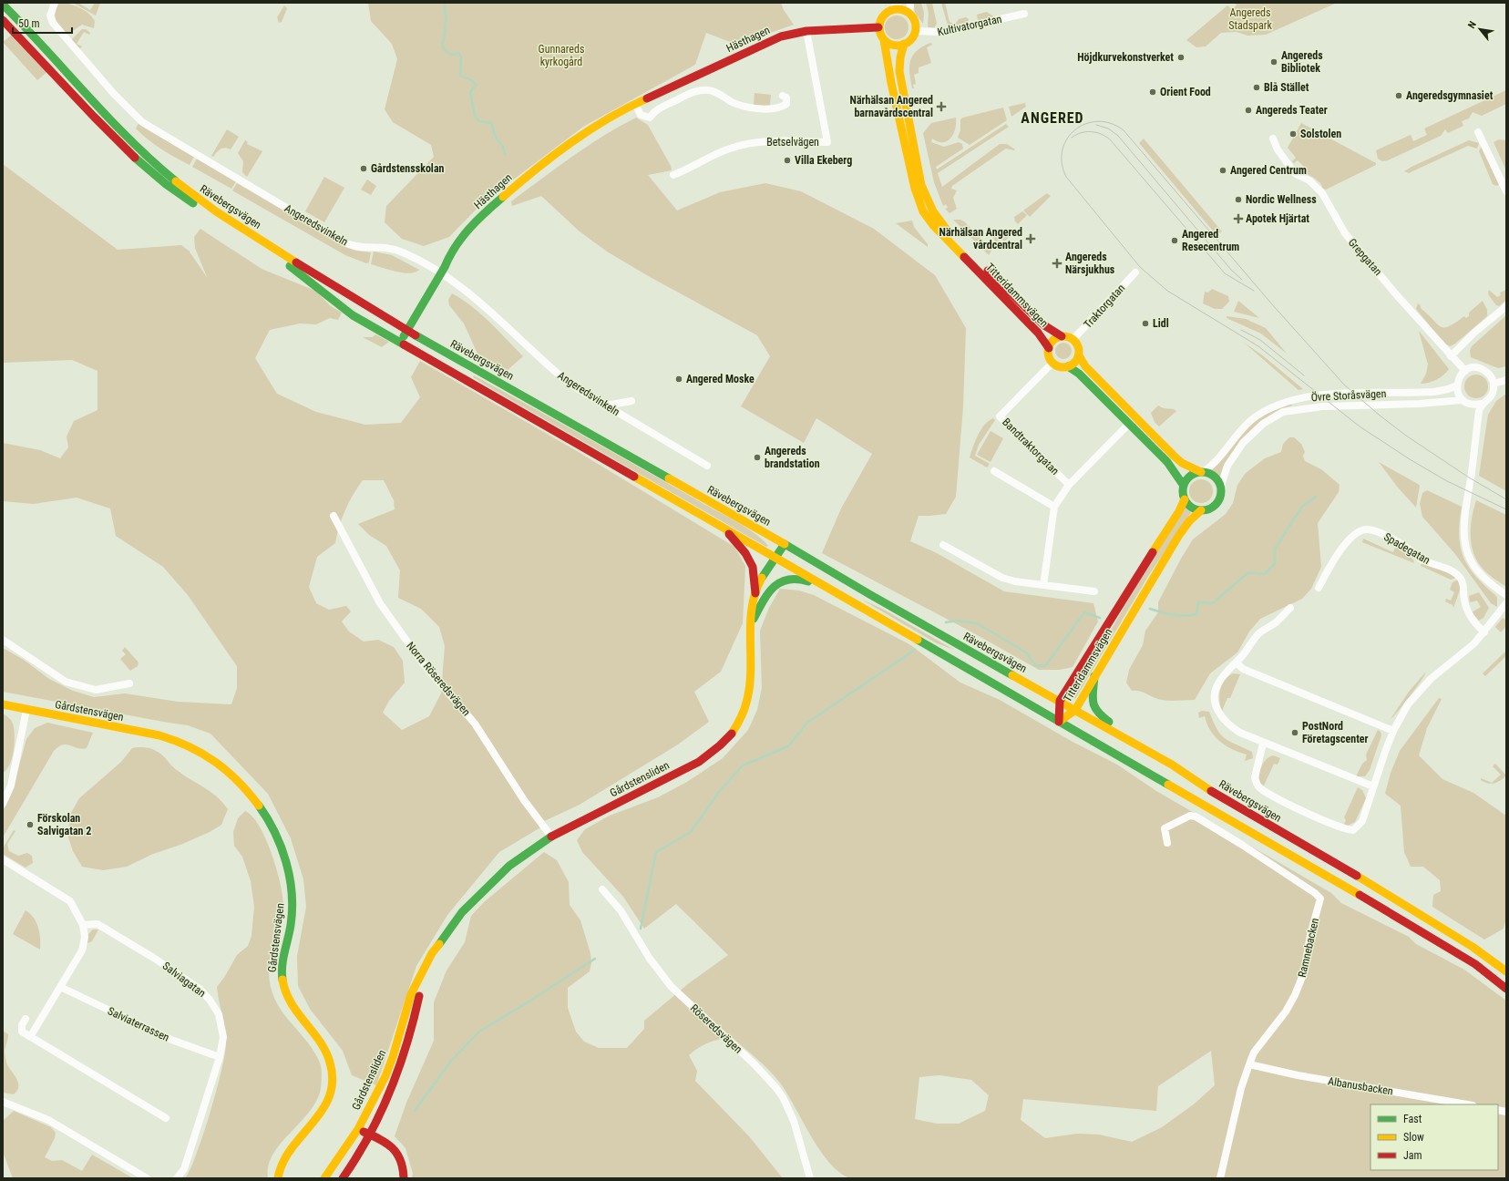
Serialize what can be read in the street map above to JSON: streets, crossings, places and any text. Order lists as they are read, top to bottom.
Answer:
{
  "streets": {
    "main road": [
      "Hästhagen",
      "Rävebergsvägen",
      "Titteridammsvägen",
      "Gårdstensvägen",
      "Gårdstensliden"
    ],
    "street": [
      "Kultivatorgatan",
      "Betselvägen",
      "Angeredsvinkeln",
      "Grepgatan",
      "Traktorgatan",
      "Övre Storåsvägen",
      "Bandtraktorgatan",
      "Spadegatan",
      "Norra Röseredsvägen",
      "Ramnebacken",
      "Salviagatan",
      "Salviaterrassen",
      "Röseredsvägen",
      "Albanusbacken"
    ]
  },
  "crossings": [
    ["Kultivatorgatan", "Hästhagen"],
    ["Kultivatorgatan", "Titteridammsvägen"],
    ["Hästhagen", "Betselvägen"],
    ["Hästhagen", "Rävebergsvägen"],
    ["Hästhagen", "Angeredsvinkeln"],
    ["Hästhagen", "Titteridammsvägen"],
    ["Rävebergsvägen", "Titteridammsvägen"],
    ["Rävebergsvägen", "Gårdstensliden"],
    ["Grepgatan", "Övre Storåsvägen"],
    ["Titteridammsvägen", "Traktorgatan"],
    ["Titteridammsvägen", "Övre Storåsvägen"],
    ["Titteridammsvägen", "Bandtraktorgatan"],
    ["Traktorgatan", "Bandtraktorgatan"],
    ["Norra Röseredsvägen", "Gårdstensliden"],
    ["Ramnebacken", "Albanusbacken"],
    ["Salviagatan", "Salviaterrassen"]
  ],
  "districts": ["ANGERED"],
  "parks": ["Angereds Stadspark", "Gunnareds kyrkogård"],
  "places": {
    "other": [
      "Höjdkurvekonstverket",
      "Angereds Bibliotek",
      "Blå Stället",
      "Orient Food",
      "Angeredsgymnasiet",
      "Angereds Teater",
      "Solstolen",
      "Villa Ekeberg",
      "Gårdstensskolan",
      "Angered Centrum",
      "Nordic Wellness",
      "Angered Resecentrum",
      "Lidl",
      "Angered Moske",
      "Angereds brandstation",
      "PostNord Företagscenter",
      "Förskolan Salvigatan 2"
    ],
    "health": [
      "Närhälsan Angered barnavårdscentral",
      "Apotek Hjärtat",
      "Närhälsan Angered vårdcentral",
      "Angereds Närsjukhus"
    ]
  },
  "legend": ["Fast", "Slow", "Jam"],
  "scale_bar": "50 m",
  "north": "top left"
}
